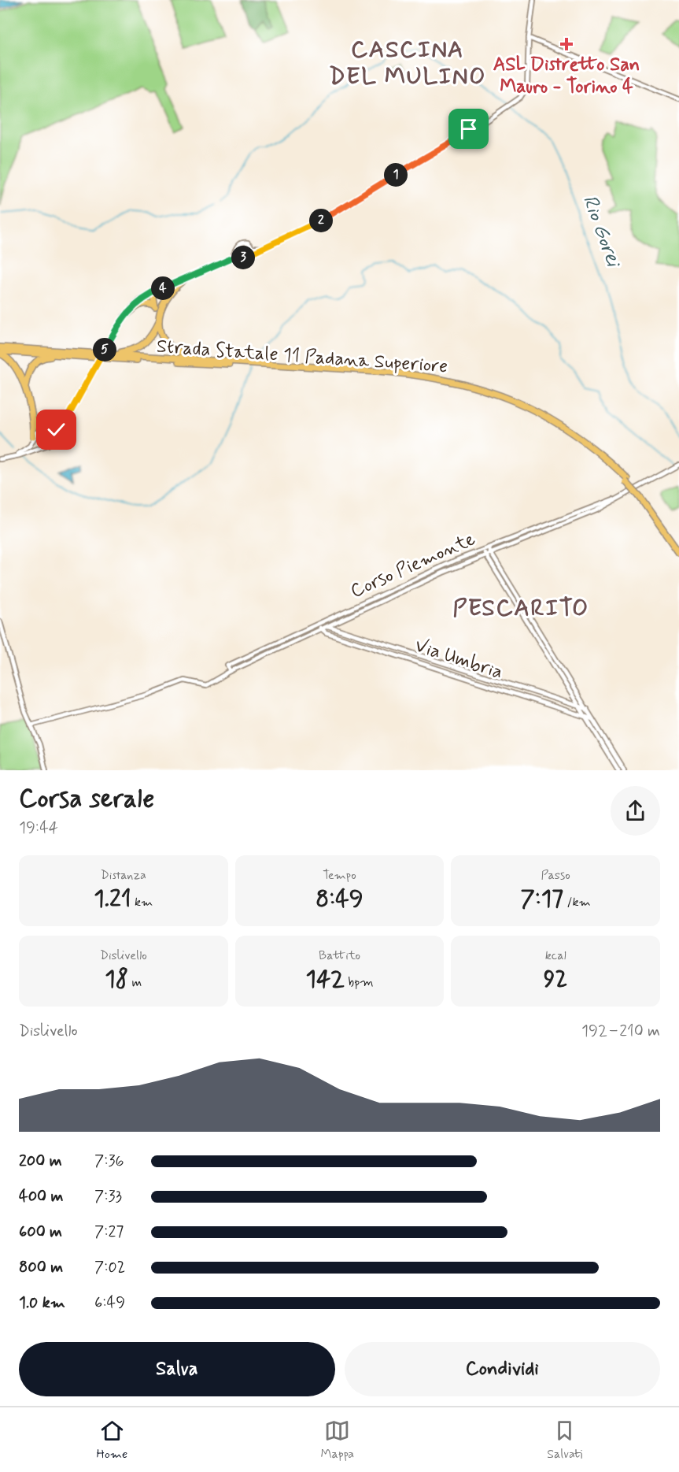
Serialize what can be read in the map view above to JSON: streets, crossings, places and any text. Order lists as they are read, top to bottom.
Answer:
{
  "streets": {
    "highway": ["Strada Statale 11 Padana Superiore"],
    "street": ["Corso Piemonte", "Via Umbria"]
  },
  "crossings": [
    ["Corso Piemonte", "Via Umbria"]
  ],
  "districts": ["CASCINA DEL MULINO", "PESCARITO"],
  "water": ["Rio Gorei"],
  "places": {
    "health": ["ASL Distretto San Mauro - Torino 4"]
  },
  "page": {
    "pins": [
      "1",
      "2",
      "3",
      "4",
      "5"
    ],
    "heading": ["Corsa serale", "19:44"],
    "stats": [
      ["Distanza", "1.21 km"],
      ["Tempo", "8:49"],
      ["Passo", "7:17 /km"],
      ["Dislivello", "18 m"],
      ["Battito", "142 bpm"],
      ["kcal", "92"]
    ],
    "chart": ["Dislivello", "192–210 m"],
    "list": [
      {
        "name": "200 m",
        "note": "7:36"
      },
      {
        "name": "400 m",
        "note": "7:33"
      },
      {
        "name": "600 m",
        "note": "7:27"
      },
      {
        "name": "800 m",
        "note": "7:02"
      },
      {
        "name": "1.0 km",
        "note": "6:49"
      }
    ],
    "buttons": ["Salva", "Condividi"],
    "tabs": ["Home", "Mappa", "Salvati"]
  }
}
